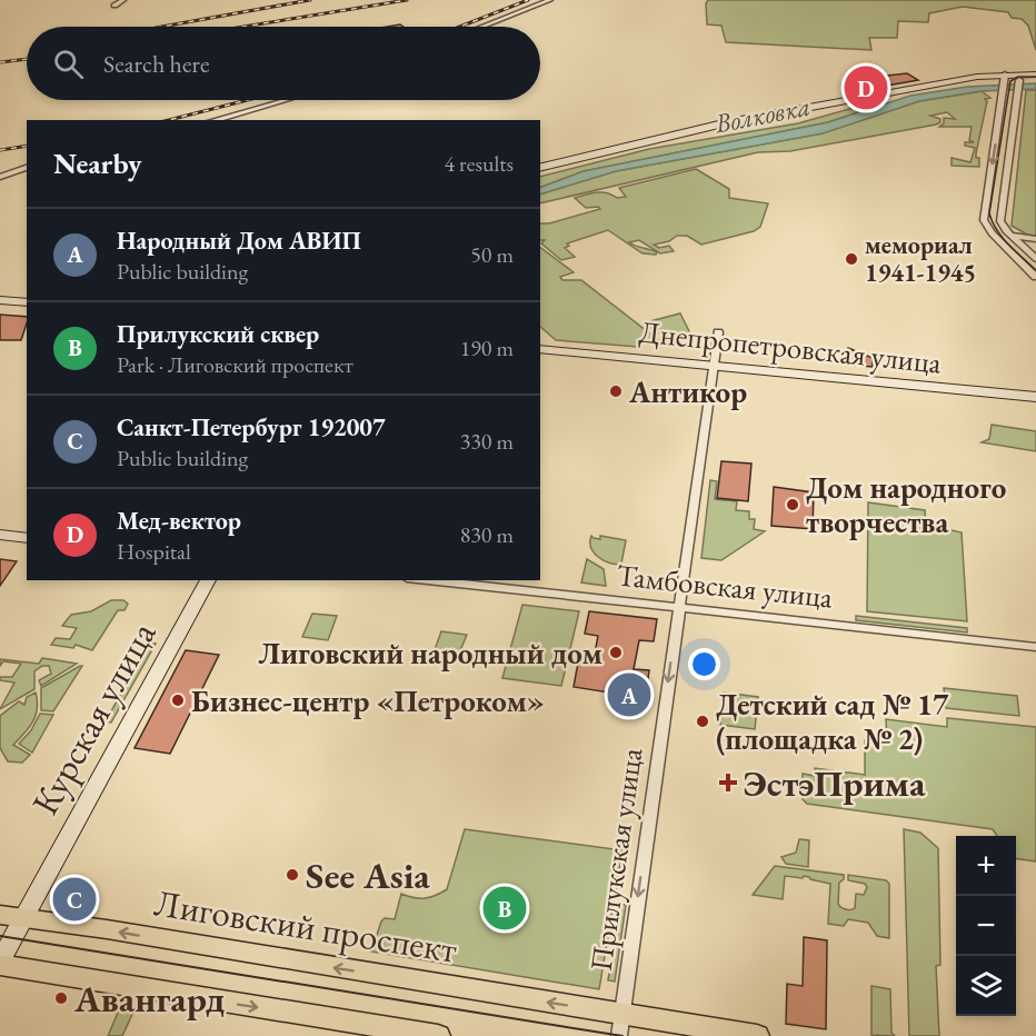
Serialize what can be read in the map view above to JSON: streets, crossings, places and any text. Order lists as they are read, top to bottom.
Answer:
{
  "streets": {
    "main road": ["Лиговский проспект"],
    "street": [
      "Днепропетровская улица",
      "Тамбовская улица",
      "Курская улица",
      "Прилукская улица"
    ]
  },
  "crossings": [
    ["Днепропетровская улица", "Прилукская улица"],
    ["Тамбовская улица", "Прилукская улица"],
    ["Курская улица", "Лиговский проспект"],
    ["Прилукская улица", "Лиговский проспект"]
  ],
  "one_way": ["Прилукская улица"],
  "water": ["Волковка"],
  "places": {
    "other": [
      "мемориал 1941-1945",
      "Антикор",
      "Дом народного творчества",
      "Лиговский народный дом",
      "Бизнес-центр «Петроком»",
      "Детский сад № 17 (площадка № 2)",
      "See Asia",
      "Авангард"
    ],
    "health": ["ЭстэПрима"]
  },
  "page": {
    "search": "Search here",
    "pins": [
      "D",
      "A",
      "C",
      "B"
    ],
    "heading": ["Nearby", "4 results"],
    "list": [
      {
        "mark": "A",
        "name": "Народный Дом АВИП",
        "note": "Public building",
        "value": "50 m"
      },
      {
        "mark": "B",
        "name": "Прилукский сквер",
        "note": "Park · Лиговский проспект",
        "value": "190 m"
      },
      {
        "mark": "C",
        "name": "Санкт-Петербург 192007",
        "note": "Public building",
        "value": "330 m"
      },
      {
        "mark": "D",
        "name": "Мед-вектор",
        "note": "Hospital",
        "value": "830 m"
      }
    ],
    "map_buttons": ["+", "−"]
  }
}
